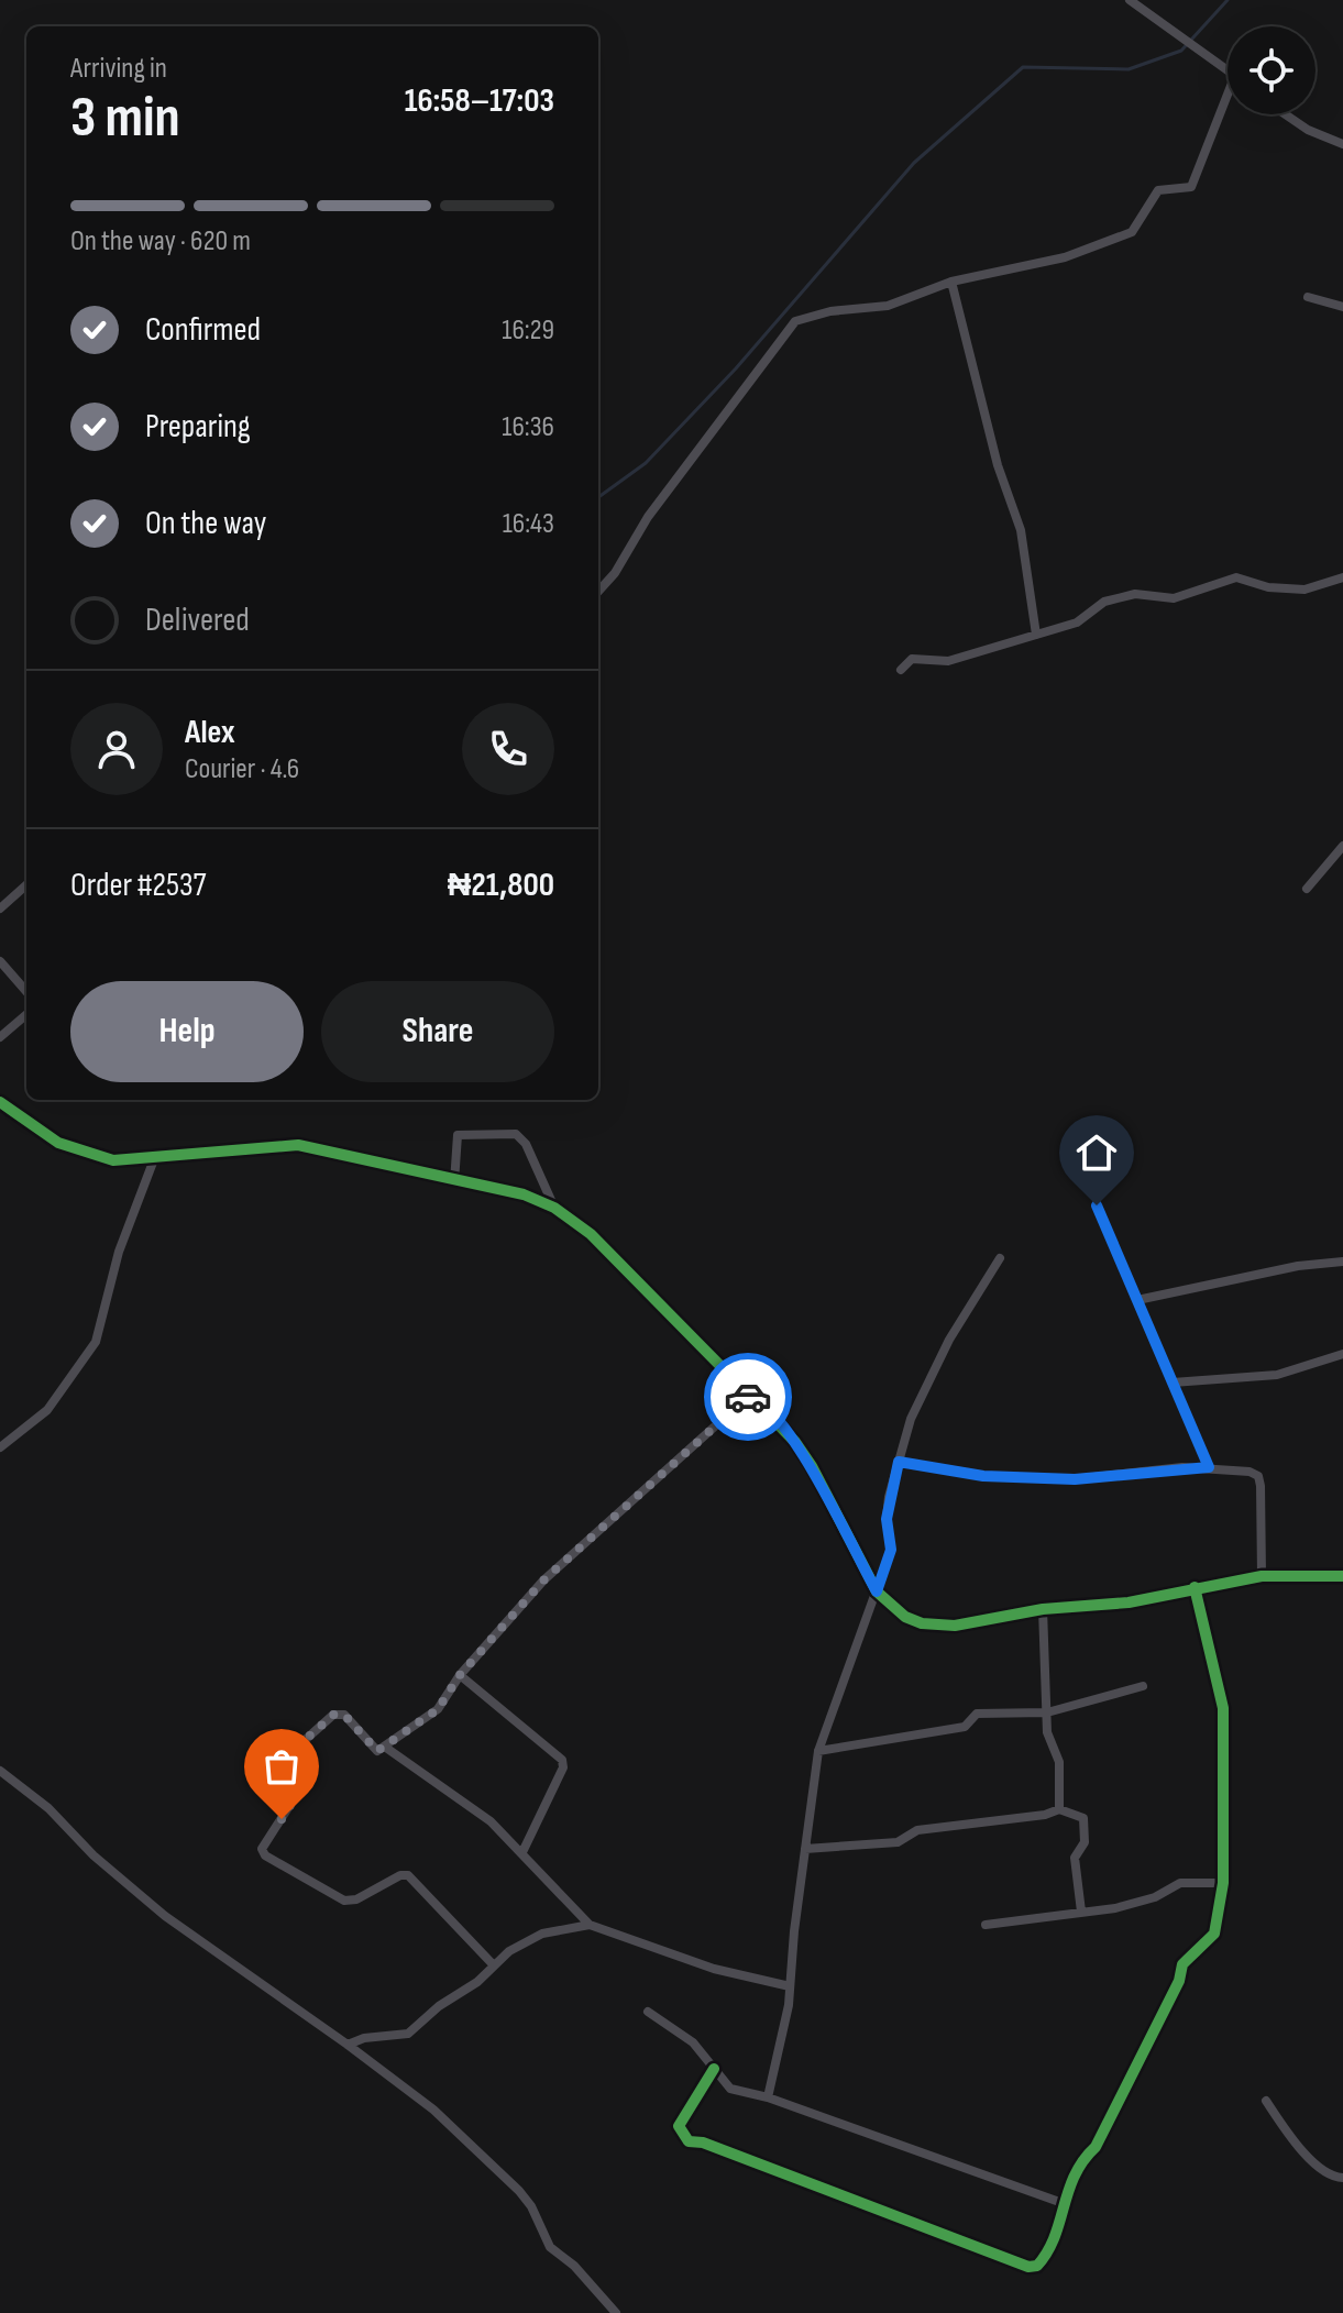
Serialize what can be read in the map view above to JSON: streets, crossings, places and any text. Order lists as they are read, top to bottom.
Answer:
{
  "page": {
    "heading": ["3 min", "Arriving in", "16:58–17:03"],
    "panel": [
      "Alex",
      "Courier · 4.6",
      "Order #2537",
      "₦21,800"
    ],
    "bar": "On the way · 620 m",
    "list": [
      ["Confirmed", "16:29"],
      ["Preparing", "16:36"],
      ["On the way", "16:43"],
      "Delivered"
    ],
    "buttons": ["Help", "Share"]
  }
}
